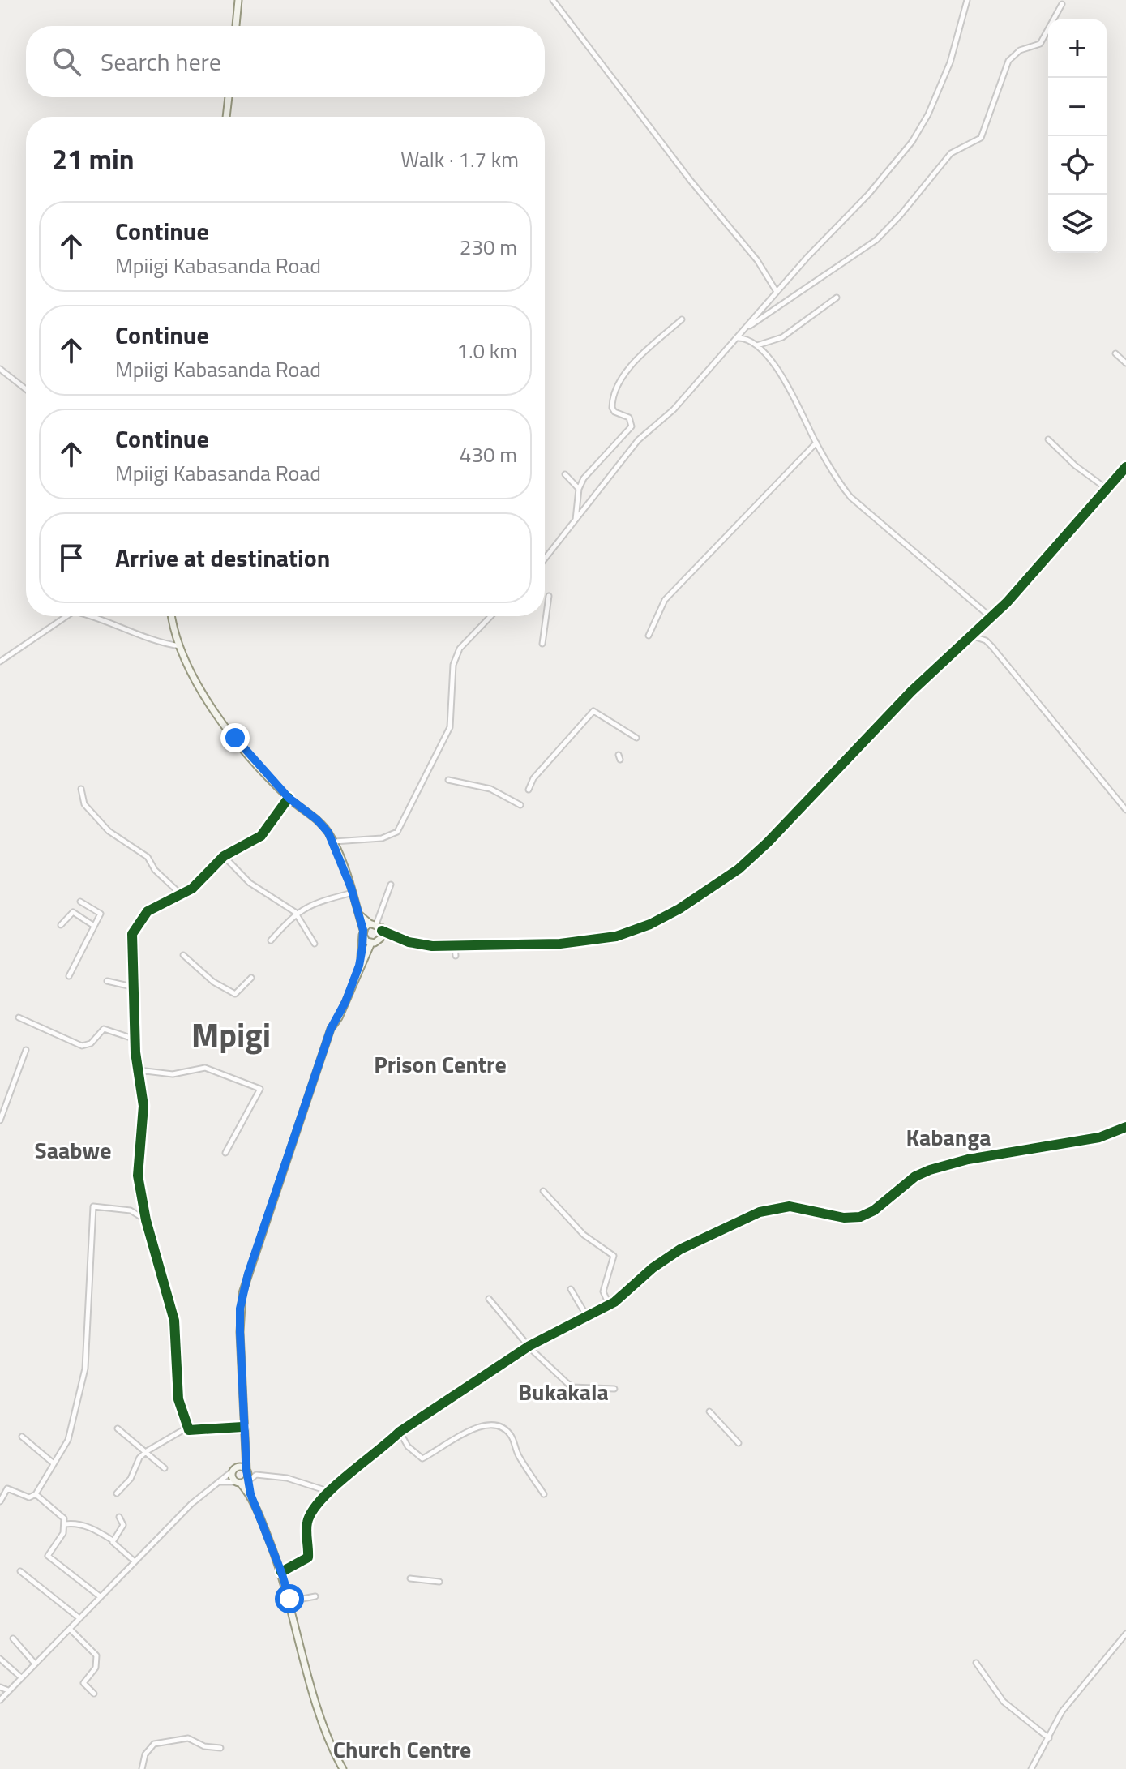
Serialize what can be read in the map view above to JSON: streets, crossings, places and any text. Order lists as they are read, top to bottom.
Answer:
{
  "districts": [
    "Mpigi",
    "Prison Centre",
    "Kabanga",
    "Saabwe",
    "Bukakala",
    "Church Centre"
  ],
  "page": {
    "map_buttons": ["+", "−"],
    "search": "Search here",
    "heading": ["21 min", "Walk · 1.7 km"],
    "list": [
      ["Continue", "Mpiigi Kabasanda Road", "230 m"],
      ["Continue", "Mpiigi Kabasanda Road", "1.0 km"],
      ["Continue", "Mpiigi Kabasanda Road", "430 m"],
      "Arrive at destination"
    ]
  }
}
